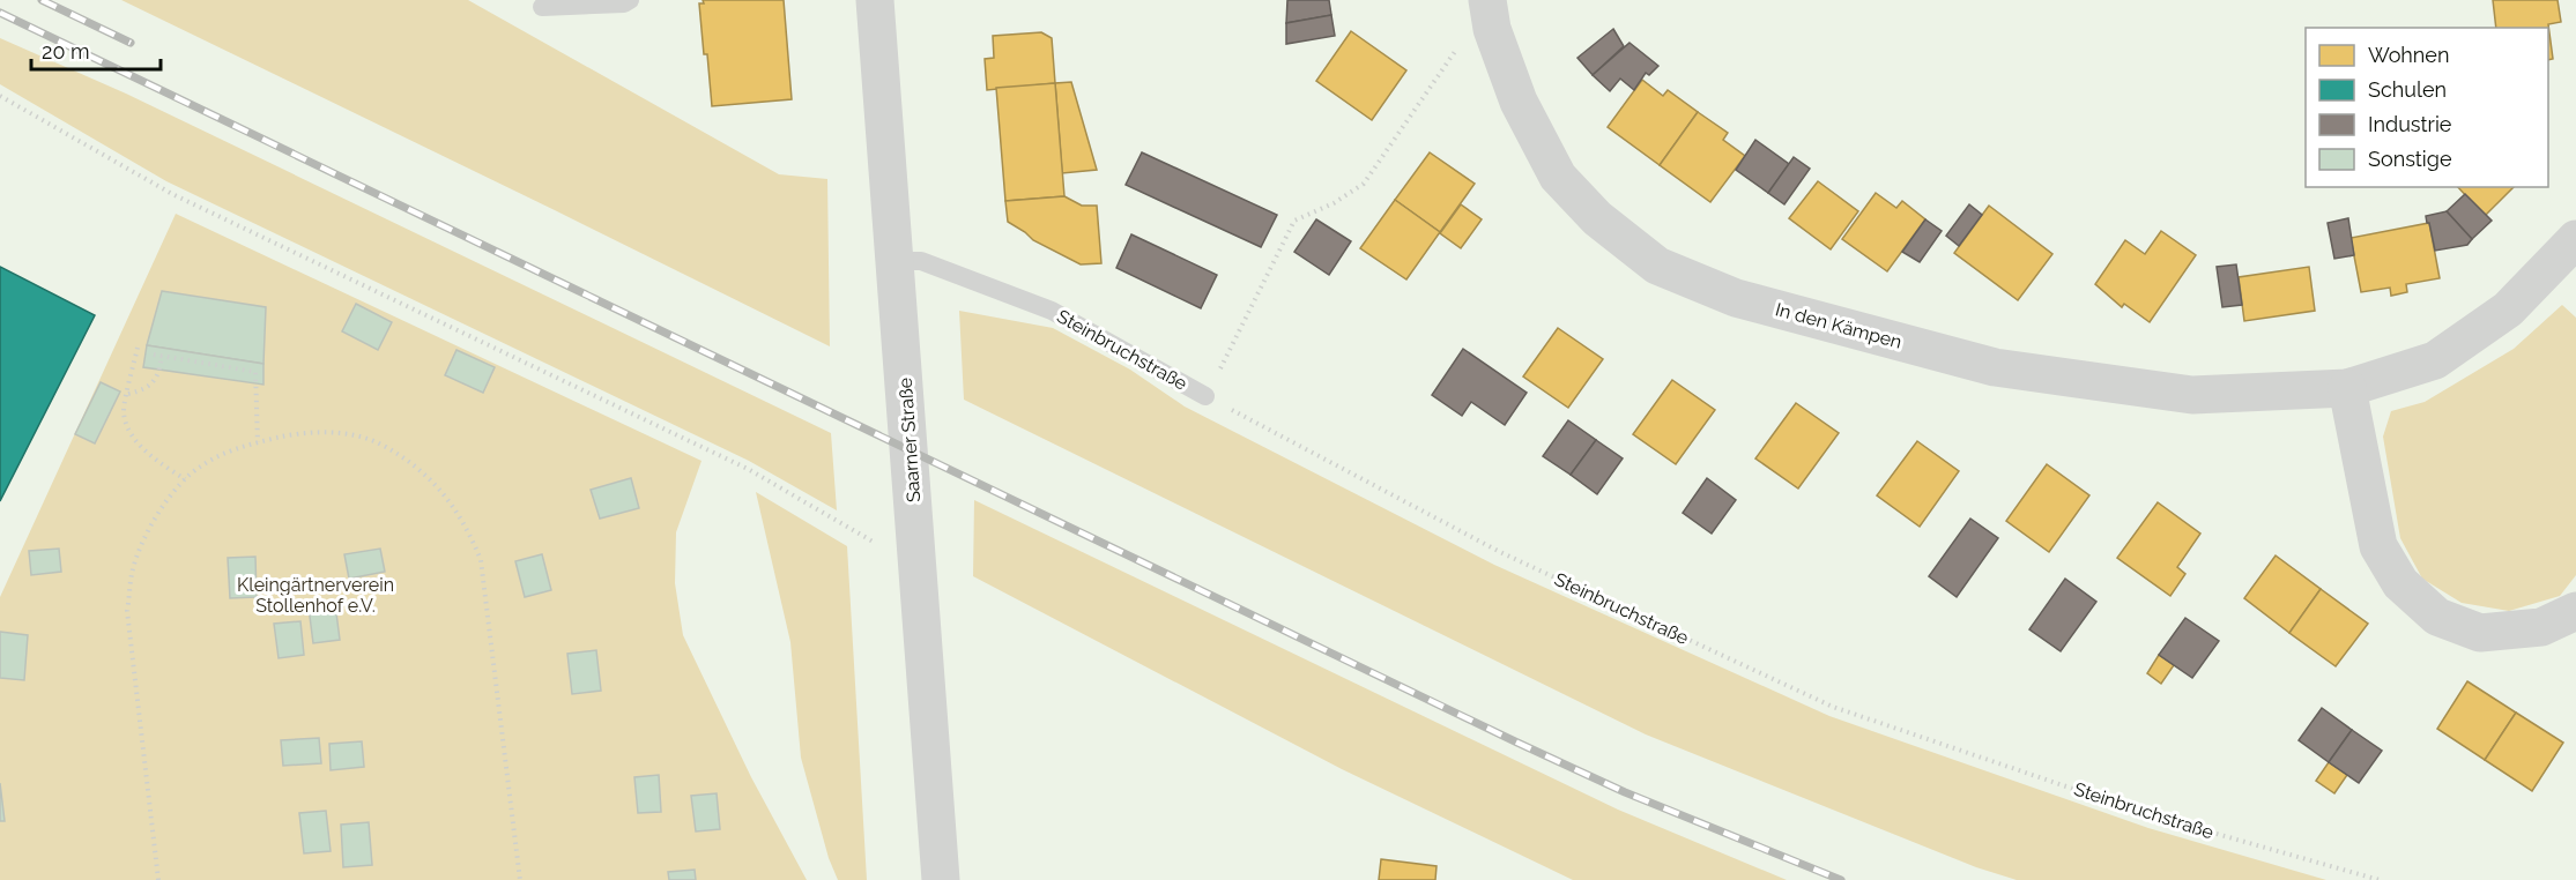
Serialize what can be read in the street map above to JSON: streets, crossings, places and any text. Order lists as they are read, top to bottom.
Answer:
{
  "streets": {
    "street": ["In den Kämpen", "Saarner Straße"],
    "lane": ["Steinbruchstraße"]
  },
  "crossings": [
    ["Steinbruchstraße", "Saarner Straße"]
  ],
  "parks": ["Kleingärtnerverein Stollenhof e.V."],
  "legend": [
    "Wohnen",
    "Schulen",
    "Industrie",
    "Sonstige"
  ],
  "scale_bar": "20 m"
}
